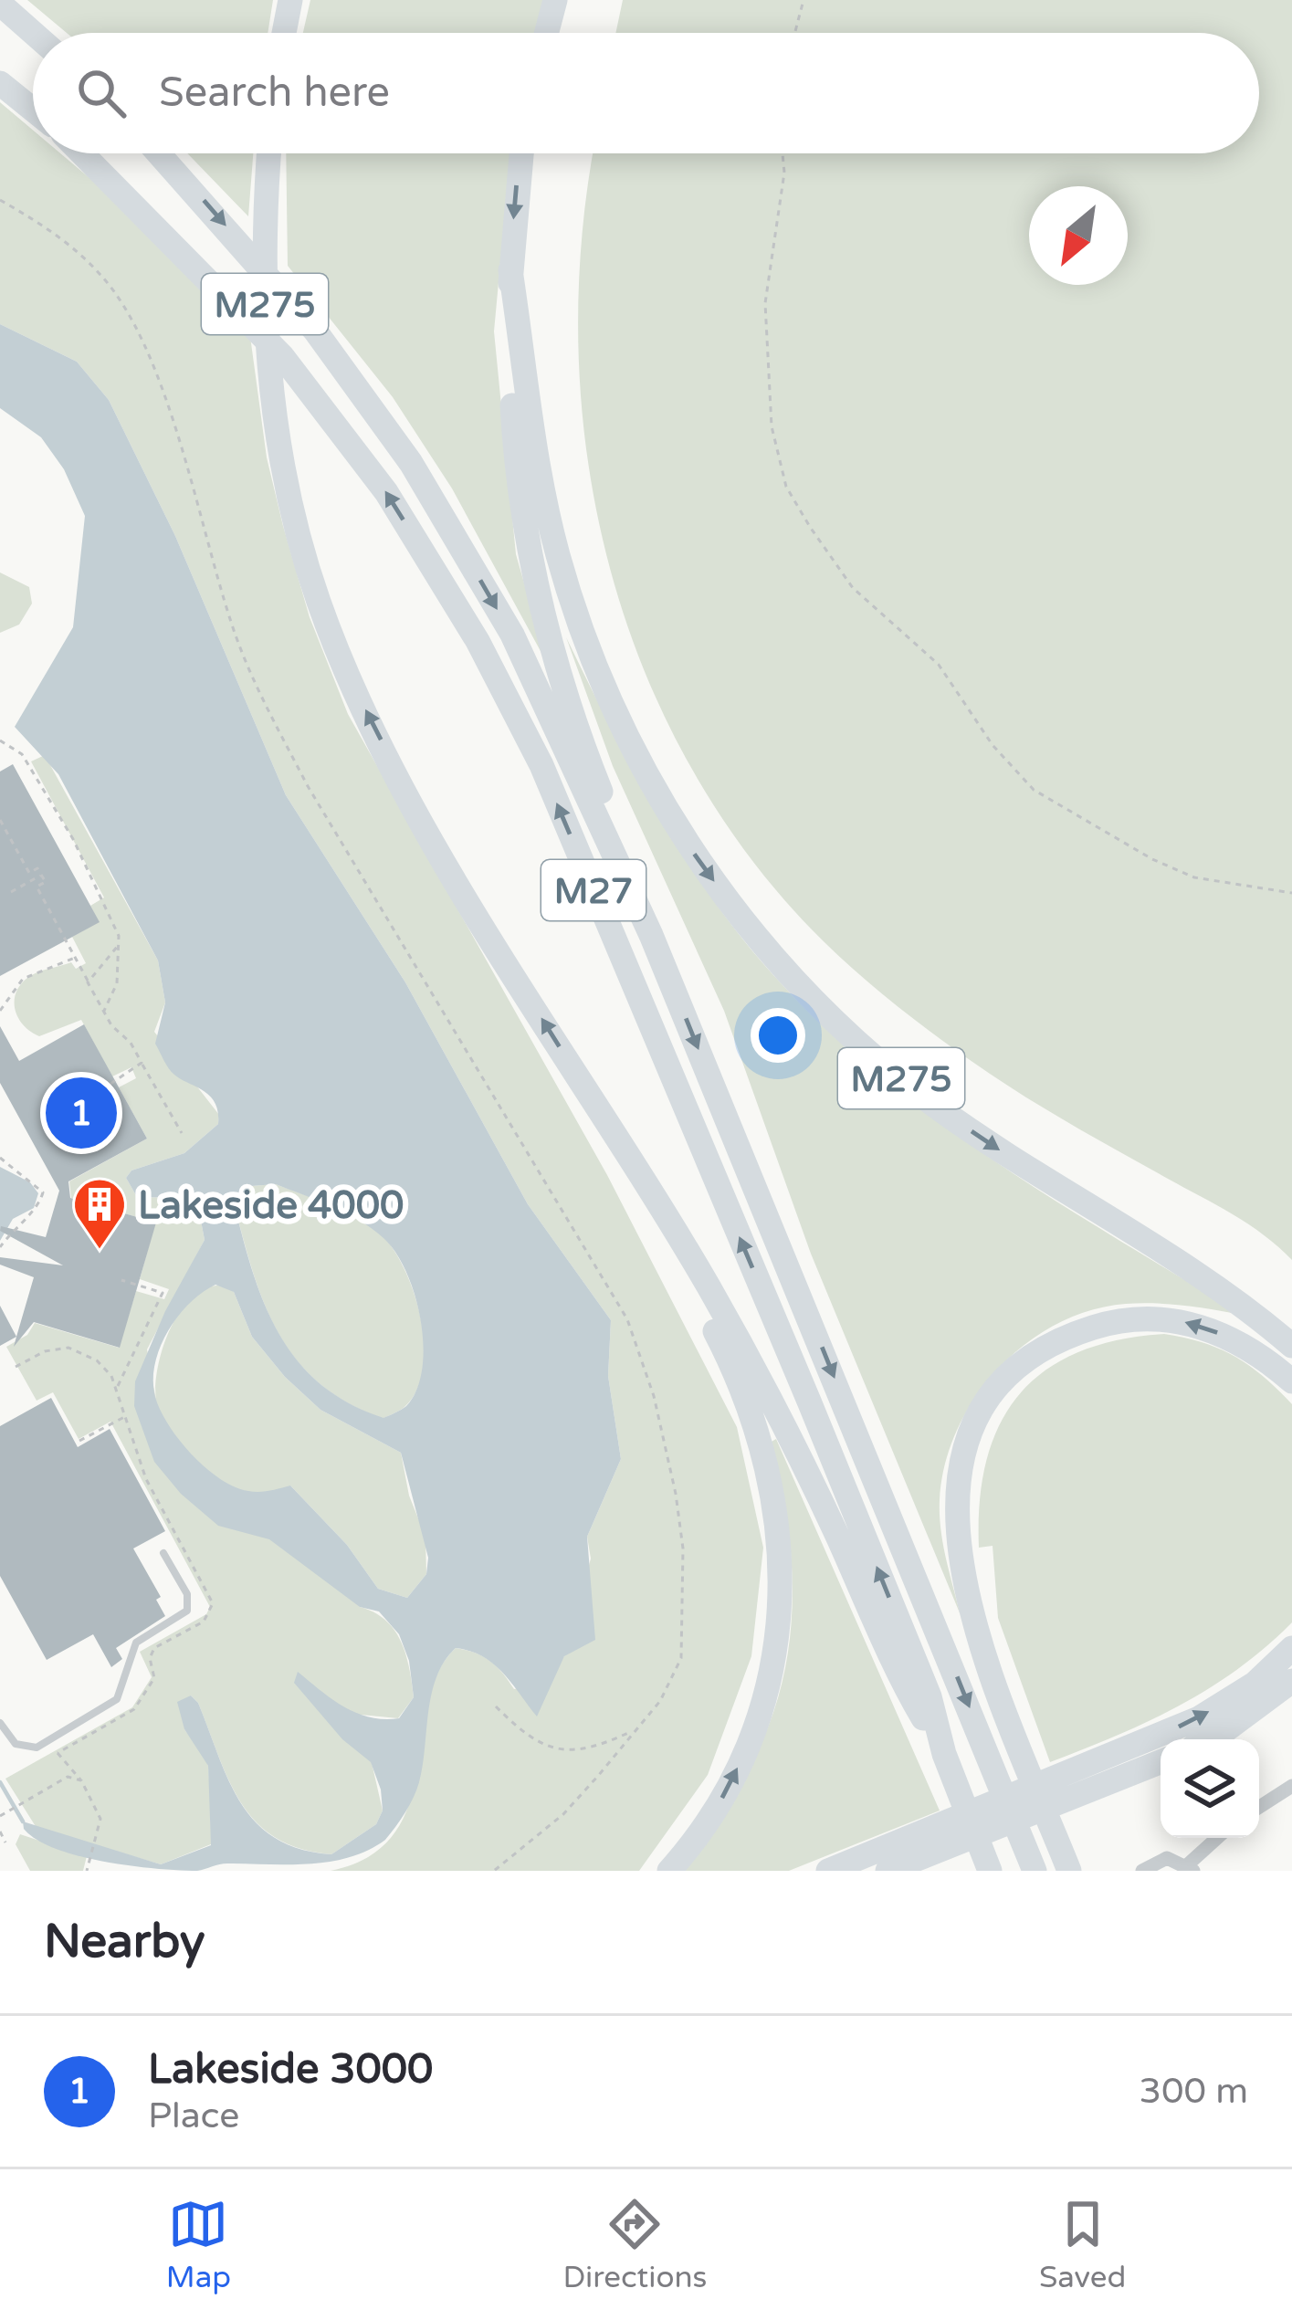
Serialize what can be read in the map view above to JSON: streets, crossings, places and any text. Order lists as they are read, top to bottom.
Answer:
{
  "streets": {
    "highway": ["M275", "M27"]
  },
  "places": {
    "building": ["Lakeside 4000"]
  },
  "north": "bottom left",
  "page": {
    "search": "Search here",
    "pins": "1",
    "heading": "Nearby",
    "list": [
      {
        "mark": "1",
        "name": "Lakeside 3000",
        "note": "Place",
        "value": "300 m"
      }
    ],
    "nav": ["Map", "Directions", "Saved"]
  }
}
